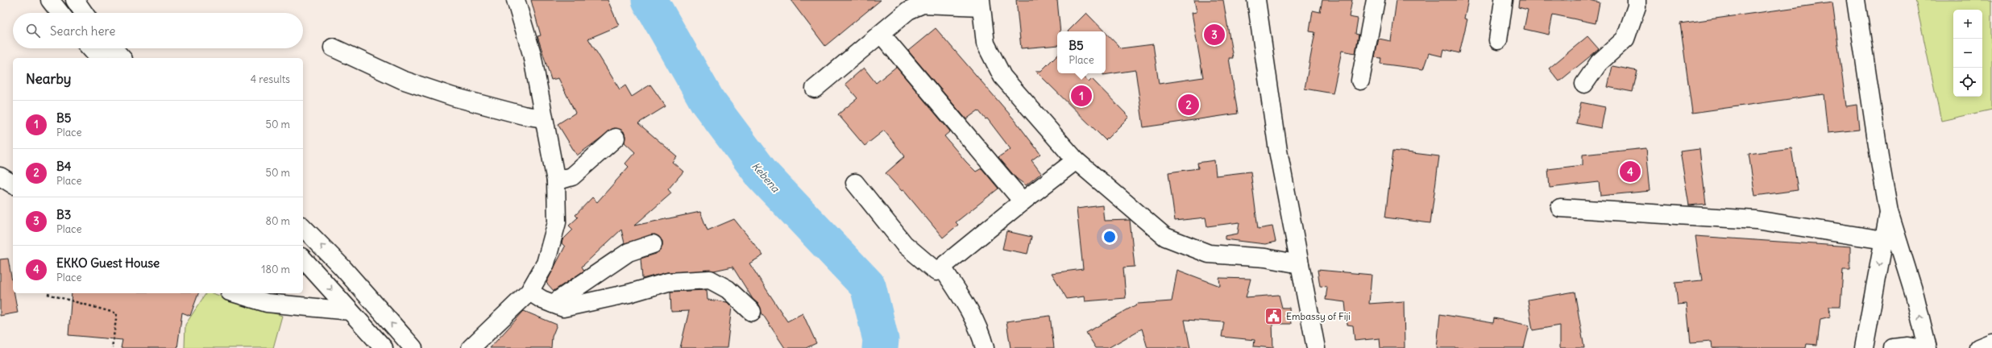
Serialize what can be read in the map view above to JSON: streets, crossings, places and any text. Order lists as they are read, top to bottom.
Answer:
{
  "water": ["Kebena"],
  "places": {
    "public building": ["Embassy of Fiji"]
  },
  "page": {
    "map_buttons": ["+", "−"],
    "search": "Search here",
    "pins": [
      "3",
      "1",
      "2",
      "4"
    ],
    "popup": ["B5", "Place"],
    "heading": ["Nearby", "4 results"],
    "list": [
      {
        "mark": "1",
        "name": "B5",
        "note": "Place",
        "value": "50 m"
      },
      {
        "mark": "2",
        "name": "B4",
        "note": "Place",
        "value": "50 m"
      },
      {
        "mark": "3",
        "name": "B3",
        "note": "Place",
        "value": "80 m"
      },
      {
        "mark": "4",
        "name": "EKKO Guest House",
        "note": "Place",
        "value": "180 m"
      }
    ]
  }
}
